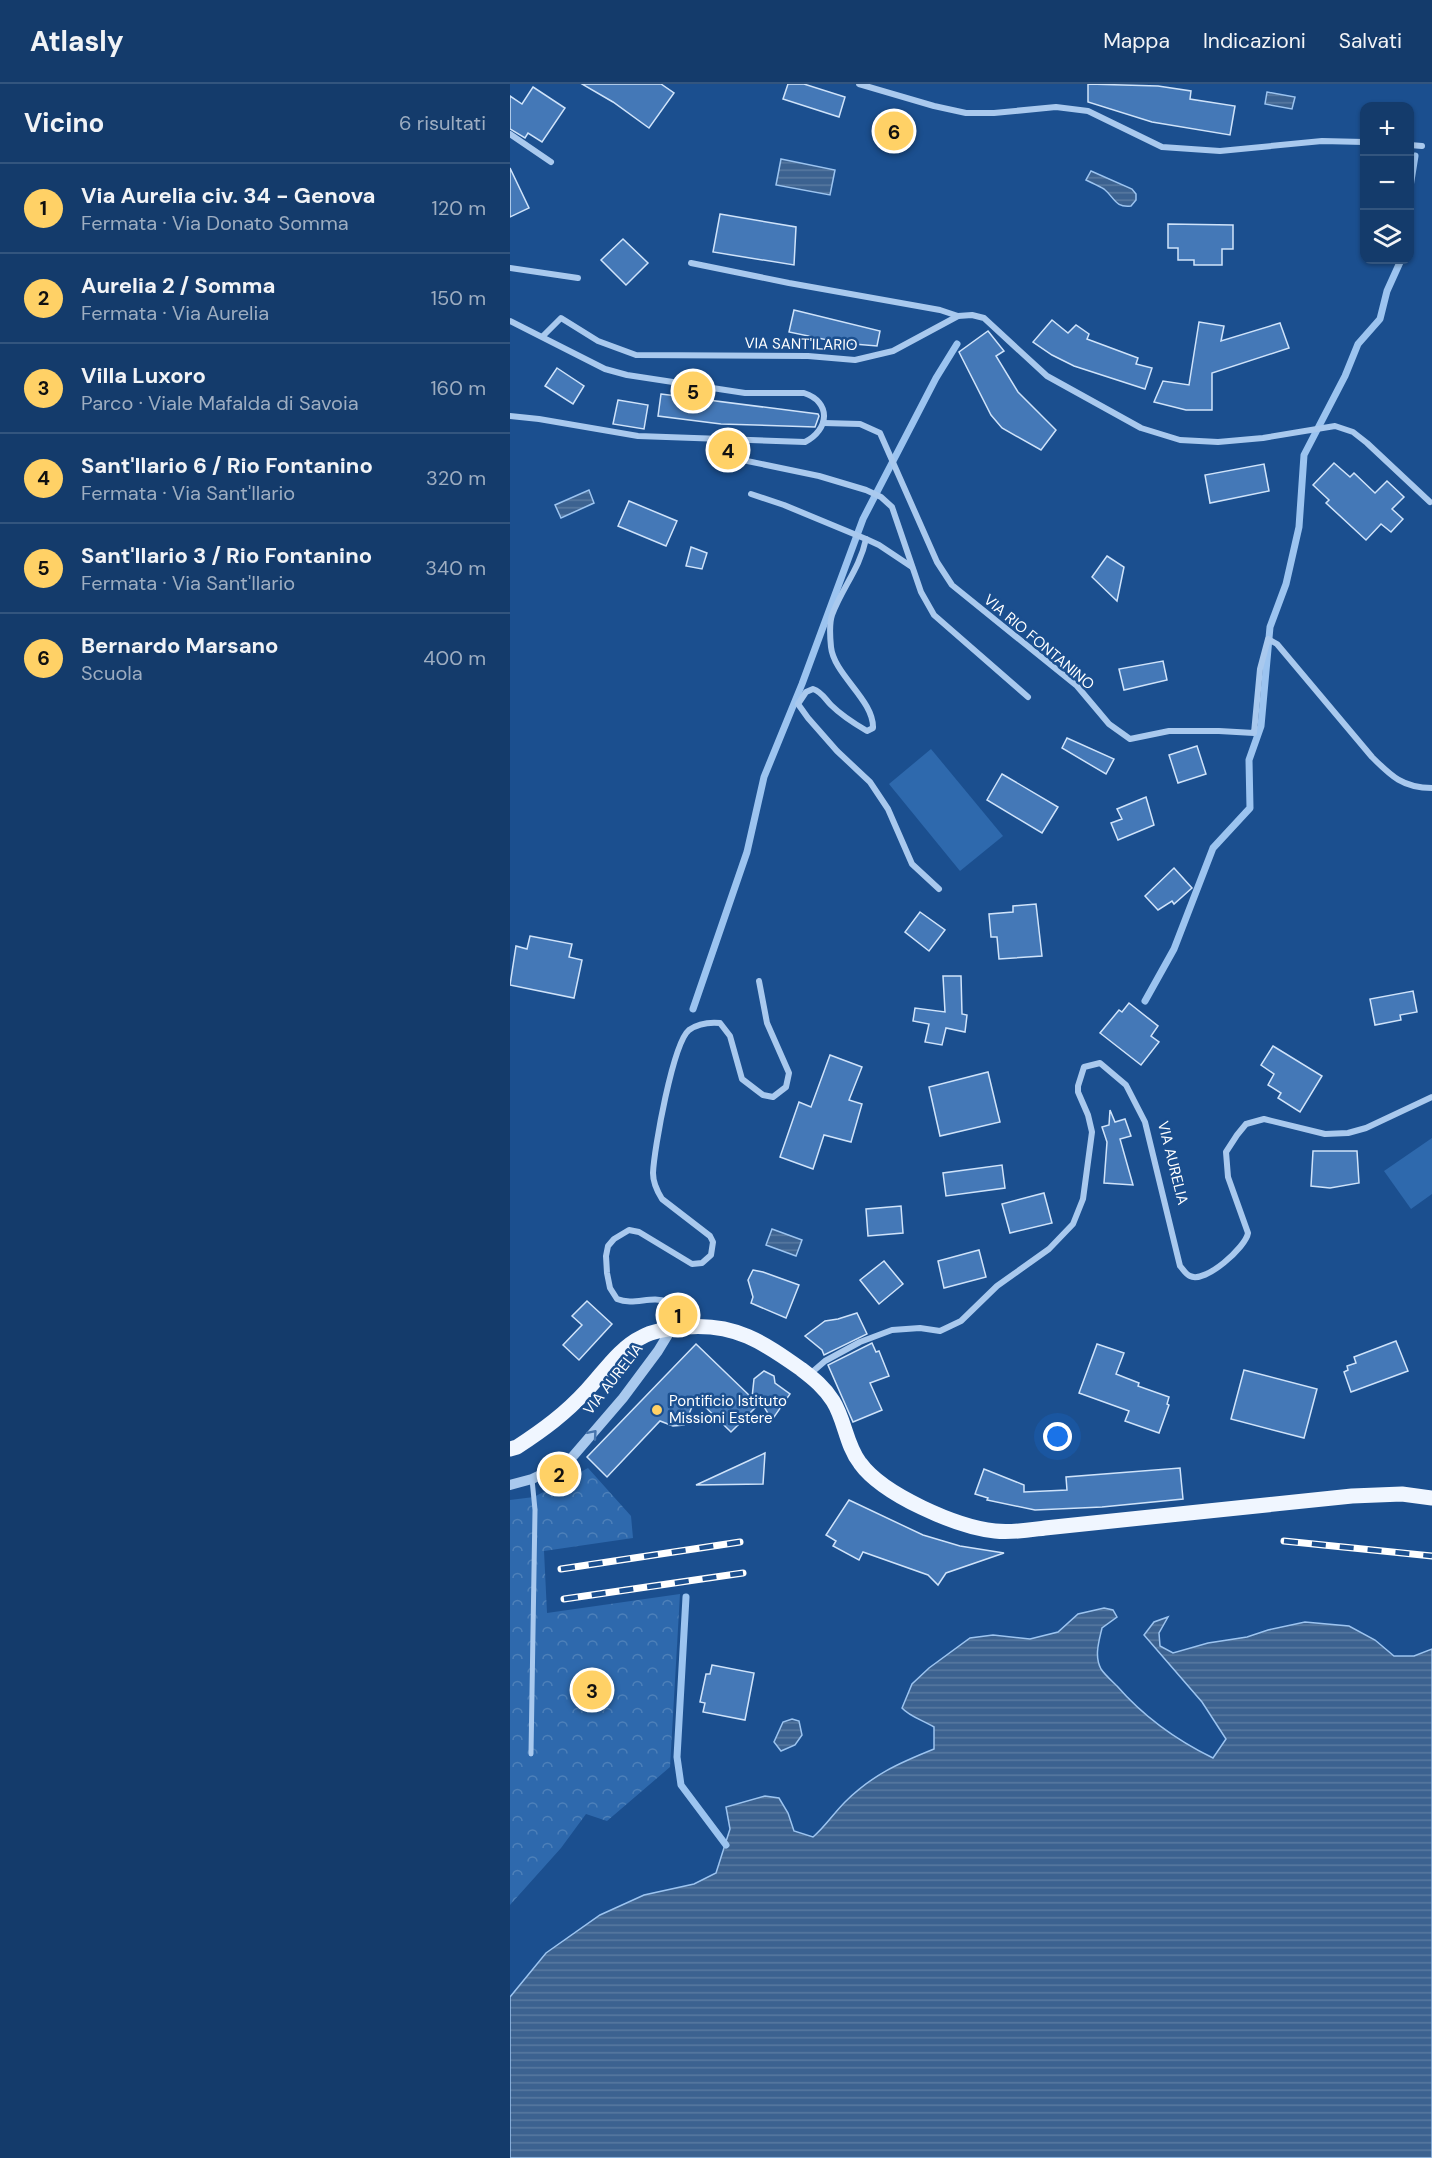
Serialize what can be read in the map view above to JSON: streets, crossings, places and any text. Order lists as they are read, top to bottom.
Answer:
{
  "streets": {
    "street": ["VIA SANT'ILARIO", "VIA RIO FONTANINO", "VIA AURELIA"]
  },
  "places": ["Pontificio Istituto Missioni Estere"],
  "page": {
    "header": "Atlasly",
    "nav": ["Mappa", "Indicazioni", "Salvati"],
    "heading": ["Vicino", "6 risultati"],
    "map_buttons": ["+", "−"],
    "pins": [
      "6",
      "5",
      "4",
      "1",
      "2",
      "3"
    ],
    "list": [
      {
        "mark": "1",
        "name": "Via Aurelia civ. 34 - Genova",
        "note": "Fermata · Via Donato Somma",
        "value": "120 m"
      },
      {
        "mark": "2",
        "name": "Aurelia 2 / Somma",
        "note": "Fermata · Via Aurelia",
        "value": "150 m"
      },
      {
        "mark": "3",
        "name": "Villa Luxoro",
        "note": "Parco · Viale Mafalda di Savoia",
        "value": "160 m"
      },
      {
        "mark": "4",
        "name": "Sant'Ilario 6 / Rio Fontanino",
        "note": "Fermata · Via Sant'Ilario",
        "value": "320 m"
      },
      {
        "mark": "5",
        "name": "Sant'Ilario 3 / Rio Fontanino",
        "note": "Fermata · Via Sant'Ilario",
        "value": "340 m"
      },
      {
        "mark": "6",
        "name": "Bernardo Marsano",
        "note": "Scuola",
        "value": "400 m"
      }
    ]
  }
}
